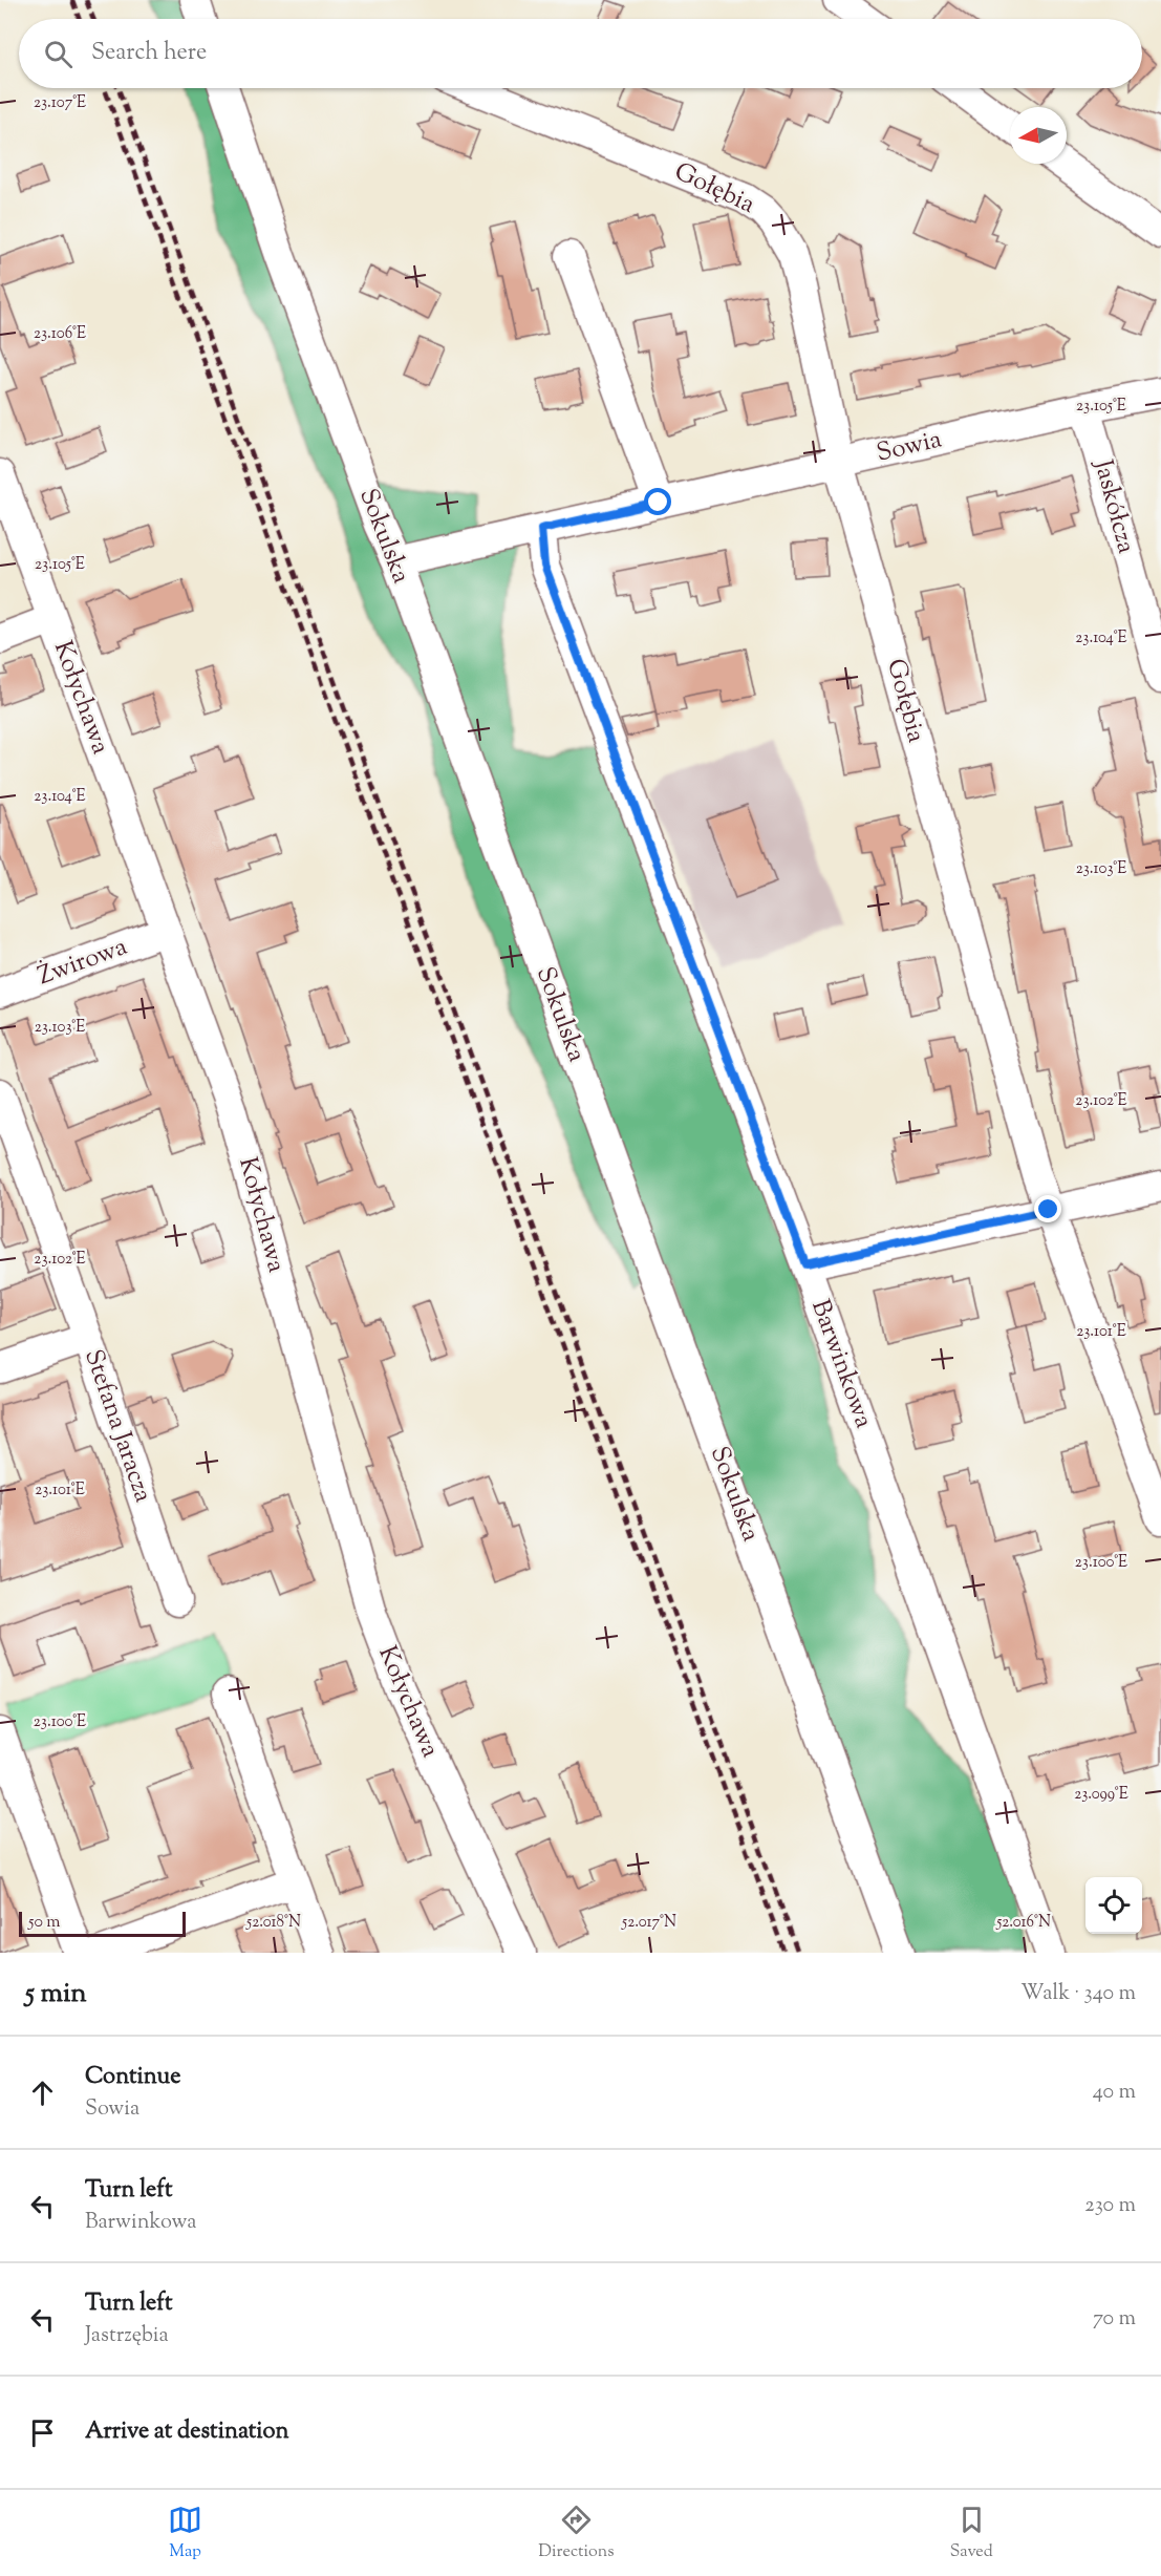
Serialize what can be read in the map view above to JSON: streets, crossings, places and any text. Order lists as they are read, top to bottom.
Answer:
{
  "streets": {
    "street": [
      "Gołębia",
      "Sowia",
      "Jaskółcza",
      "Sokulska",
      "Kołychawa",
      "Żwirowa",
      "Barwinkowa",
      "Stefana Jaracza"
    ]
  },
  "crossings": [
    ["Gołębia", "Sowia"],
    ["Sowia", "Jaskółcza"],
    ["Sowia", "Sokulska"],
    ["Sowia", "Barwinkowa"],
    ["Kołychawa", "Żwirowa"]
  ],
  "scale_bar": "50 m",
  "north": "left",
  "page": {
    "search": "Search here",
    "scale": "50 m",
    "heading": ["5 min", "Walk · 340 m"],
    "list": [
      ["Continue", "Sowia", "40 m"],
      ["Turn left", "Barwinkowa", "230 m"],
      ["Turn left", "Jastrzębia", "70 m"],
      "Arrive at destination"
    ],
    "nav": ["Map", "Directions", "Saved"]
  },
  "coordinates": [
    "23.107°E",
    "23.106°E",
    "23.105°E",
    "23.104°E",
    "23.103°E",
    "23.102°E",
    "23.101°E",
    "23.100°E",
    "23.099°E",
    "52.018°N",
    "52.017°N",
    "52.016°N"
  ]
}
